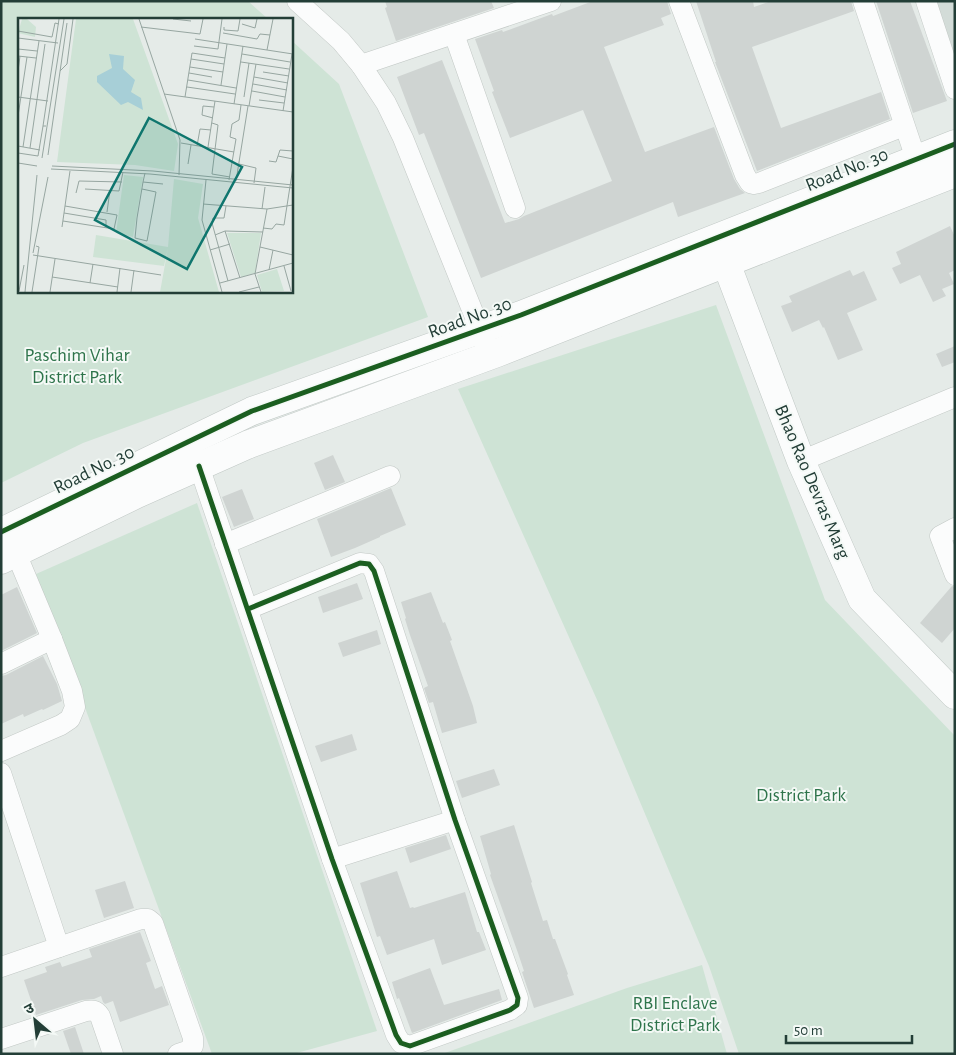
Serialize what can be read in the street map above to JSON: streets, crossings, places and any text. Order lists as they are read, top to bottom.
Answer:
{
  "streets": {
    "street": ["Road No. 30", "Bhao Rao Devras Marg"]
  },
  "crossings": [
    ["Road No. 30", "Bhao Rao Devras Marg"]
  ],
  "parks": ["Paschim Vihar District Park", "District Park", "RBI Enclave District Park"],
  "scale_bar": "50 m",
  "north": "top left"
}
